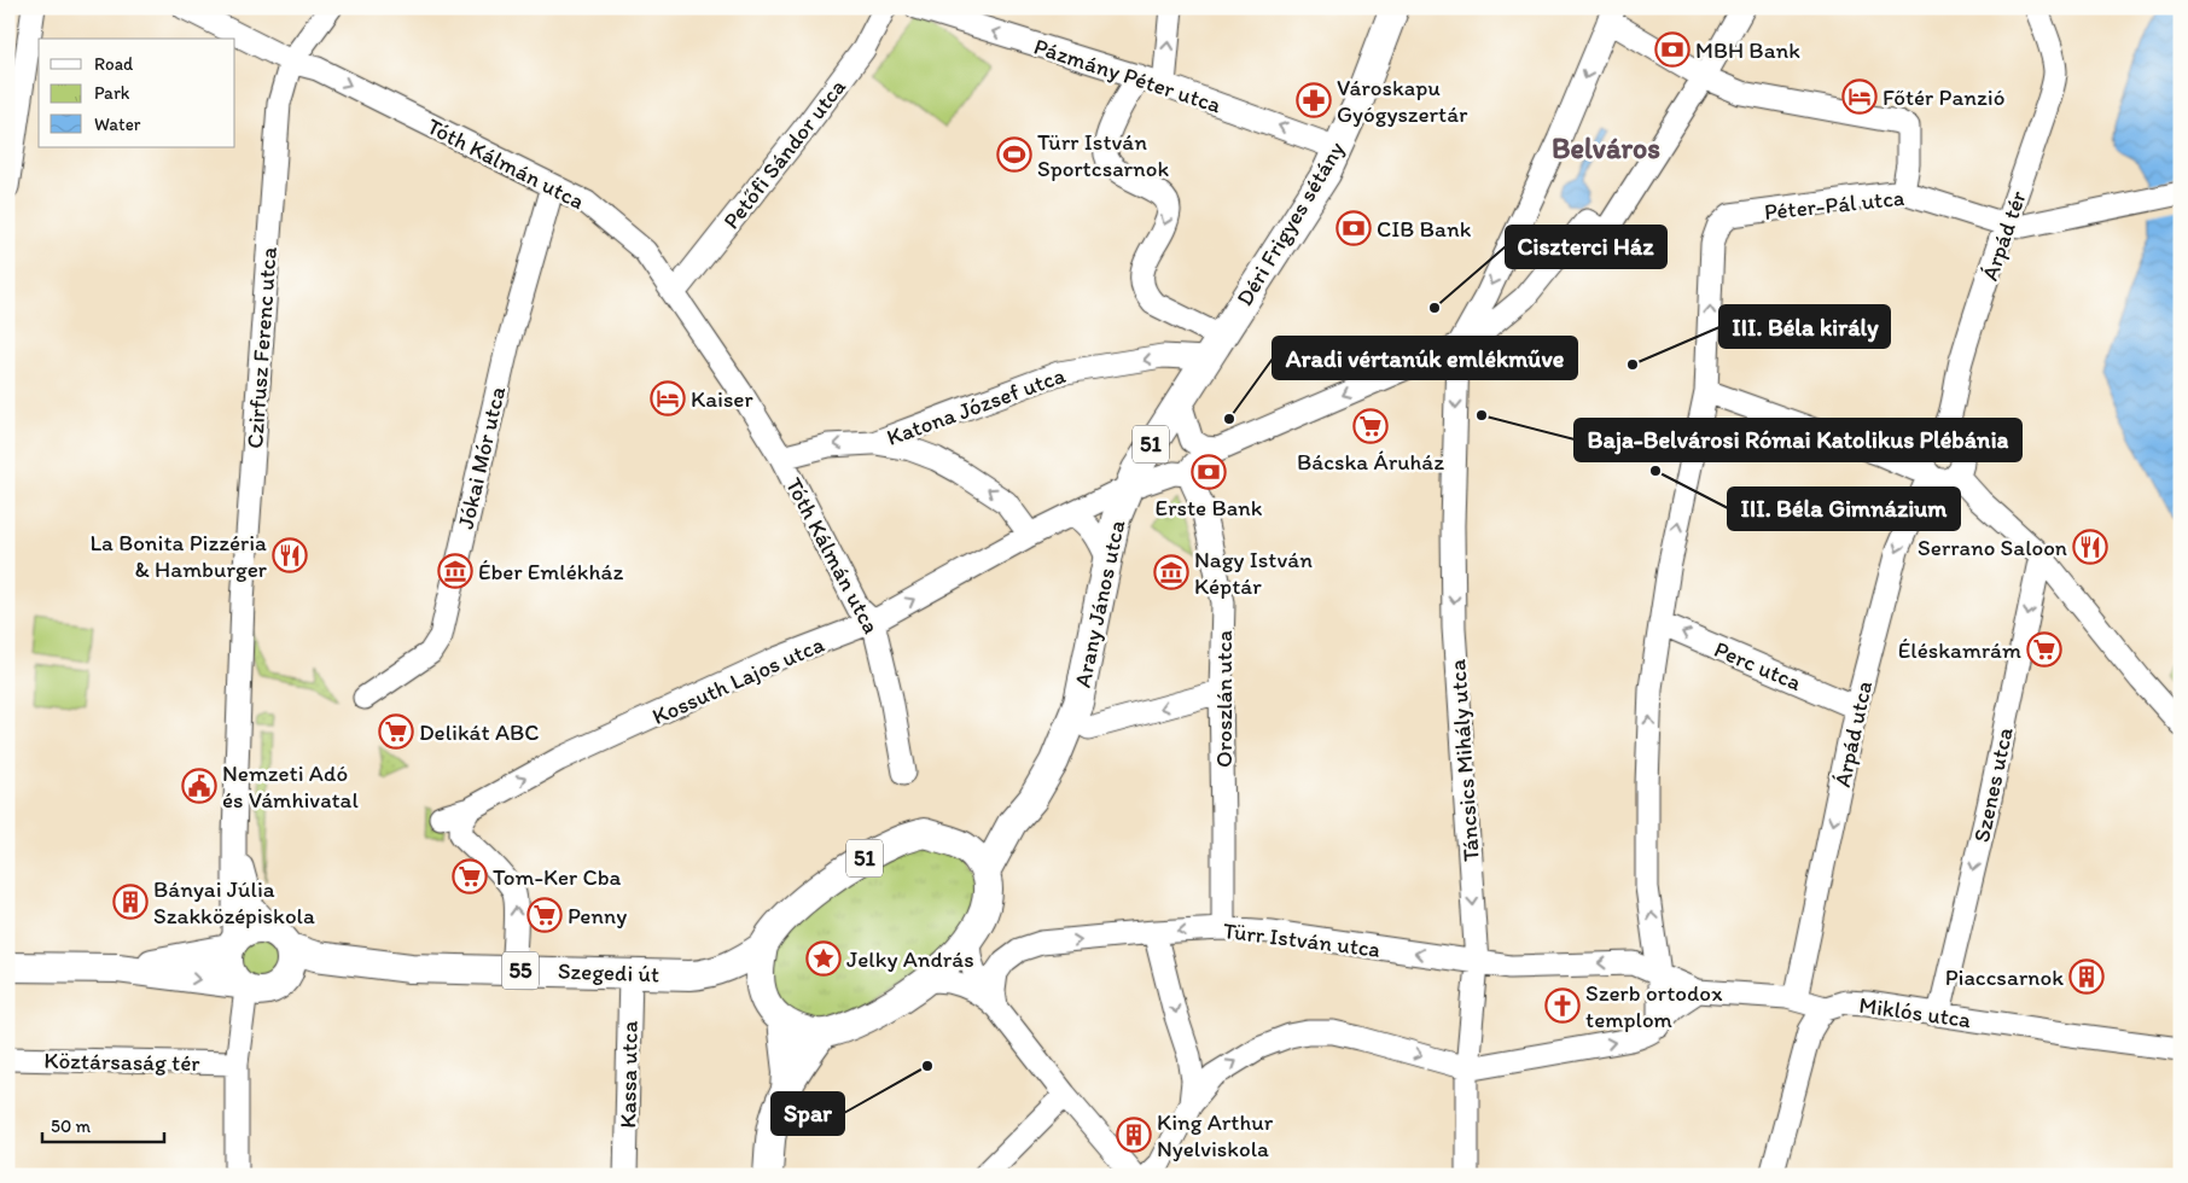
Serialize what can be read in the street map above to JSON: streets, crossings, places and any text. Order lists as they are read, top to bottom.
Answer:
{
  "streets": {
    "main road": [
      "Déri Frigyes sétány",
      "51",
      "Arany János utca",
      "55",
      "Szegedi út"
    ],
    "street": [
      "Pázmány Péter utca",
      "Petőfi Sándor utca",
      "Tóth Kálmán utca",
      "Péter-Pál utca",
      "Árpád tér",
      "Czirfusz Ferenc utca",
      "Katona József utca",
      "Jókai Mór utca",
      "Perc utca",
      "Kossuth Lajos utca",
      "Oroszlán utca",
      "Árpád utca",
      "Táncsics Mihály utca",
      "Szenes utca",
      "Türr István utca",
      "Miklós utca",
      "Köztársaság tér",
      "Kassa utca"
    ]
  },
  "crossings": [
    ["Pázmány Péter utca", "Déri Frigyes sétány"],
    ["Petőfi Sándor utca", "Tóth Kálmán utca"],
    ["Tóth Kálmán utca", "Czirfusz Ferenc utca"],
    ["Tóth Kálmán utca", "Katona József utca"],
    ["Tóth Kálmán utca", "Jókai Mór utca"],
    ["Tóth Kálmán utca", "Kossuth Lajos utca"],
    ["Péter-Pál utca", "Árpád tér"],
    ["Déri Frigyes sétány", "Katona József utca"],
    ["Déri Frigyes sétány", "Arany János utca"],
    ["Katona József utca", "Arany János utca"],
    ["51", "Arany János utca"],
    ["51", "55"],
    ["51", "Szegedi út"],
    ["Arany János utca", "Kossuth Lajos utca"],
    ["Perc utca", "Árpád utca"],
    ["Kossuth Lajos utca", "Oroszlán utca"],
    ["Oroszlán utca", "Türr István utca"],
    ["Árpád utca", "Miklós utca"],
    ["Táncsics Mihály utca", "Türr István utca"],
    ["Táncsics Mihály utca", "Miklós utca"],
    ["Szenes utca", "Miklós utca"],
    ["Türr István utca", "Miklós utca"],
    ["55", "Szegedi út"],
    ["Szegedi út", "Kassa utca"]
  ],
  "one_way": [
    "Pázmány Péter utca",
    "Katona József utca",
    "Perc utca",
    "Kossuth Lajos utca",
    "Szenes utca"
  ],
  "districts": ["Belváros"],
  "places": {
    "bank": ["MBH Bank", "CIB Bank", "Erste Bank"],
    "hotel": ["Főtér Panzió", "Kaiser"],
    "pharmacy": ["Városkapu Gyógyszertár"],
    "sports": ["Türr István Sportcsarnok"],
    "other": [
      "Ciszterci Ház",
      "III. Béla király",
      "Baja-Belvárosi Római Katolikus Plébánia",
      "Aradi vértanúk emlékműve",
      "III. Béla Gimnázium",
      "Spar"
    ],
    "supermarket": [
      "Bácska Áruház",
      "Éléskamrám",
      "Delikát ABC",
      "Tom-Ker Cba",
      "Penny"
    ],
    "restaurant": ["Serrano Saloon", "La Bonita Pizzéria & Hamburger"],
    "museum": ["Éber Emlékház", "Nagy István Képtár"],
    "public building": ["Nemzeti Adó és Vámhivatal"],
    "building": ["Bányai Júlia Szakközépiskola", "Piaccsarnok", "King Arthur Nyelviskola"],
    "place": ["Jelky András"],
    "church": ["Szerb ortodox templom"]
  },
  "legend": ["Road", "Park", "Water"],
  "scale_bar": "50 m"
}
